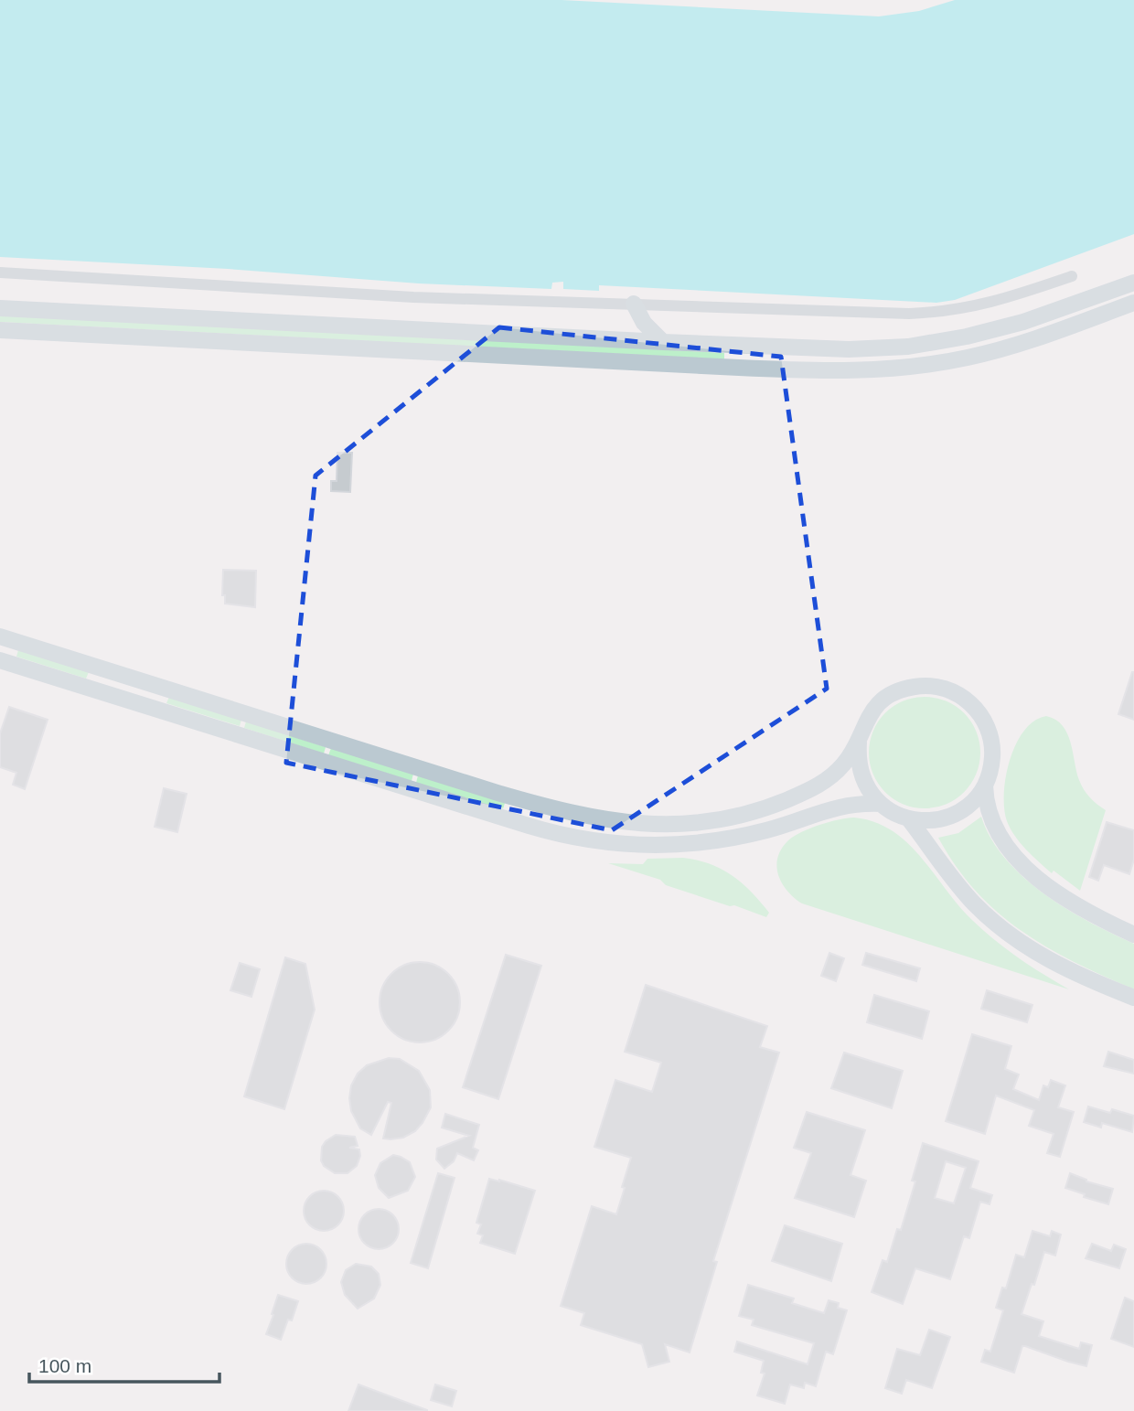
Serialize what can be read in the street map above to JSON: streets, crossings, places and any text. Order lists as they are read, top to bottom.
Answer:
{
  "scale_bar": "100 m"
}
